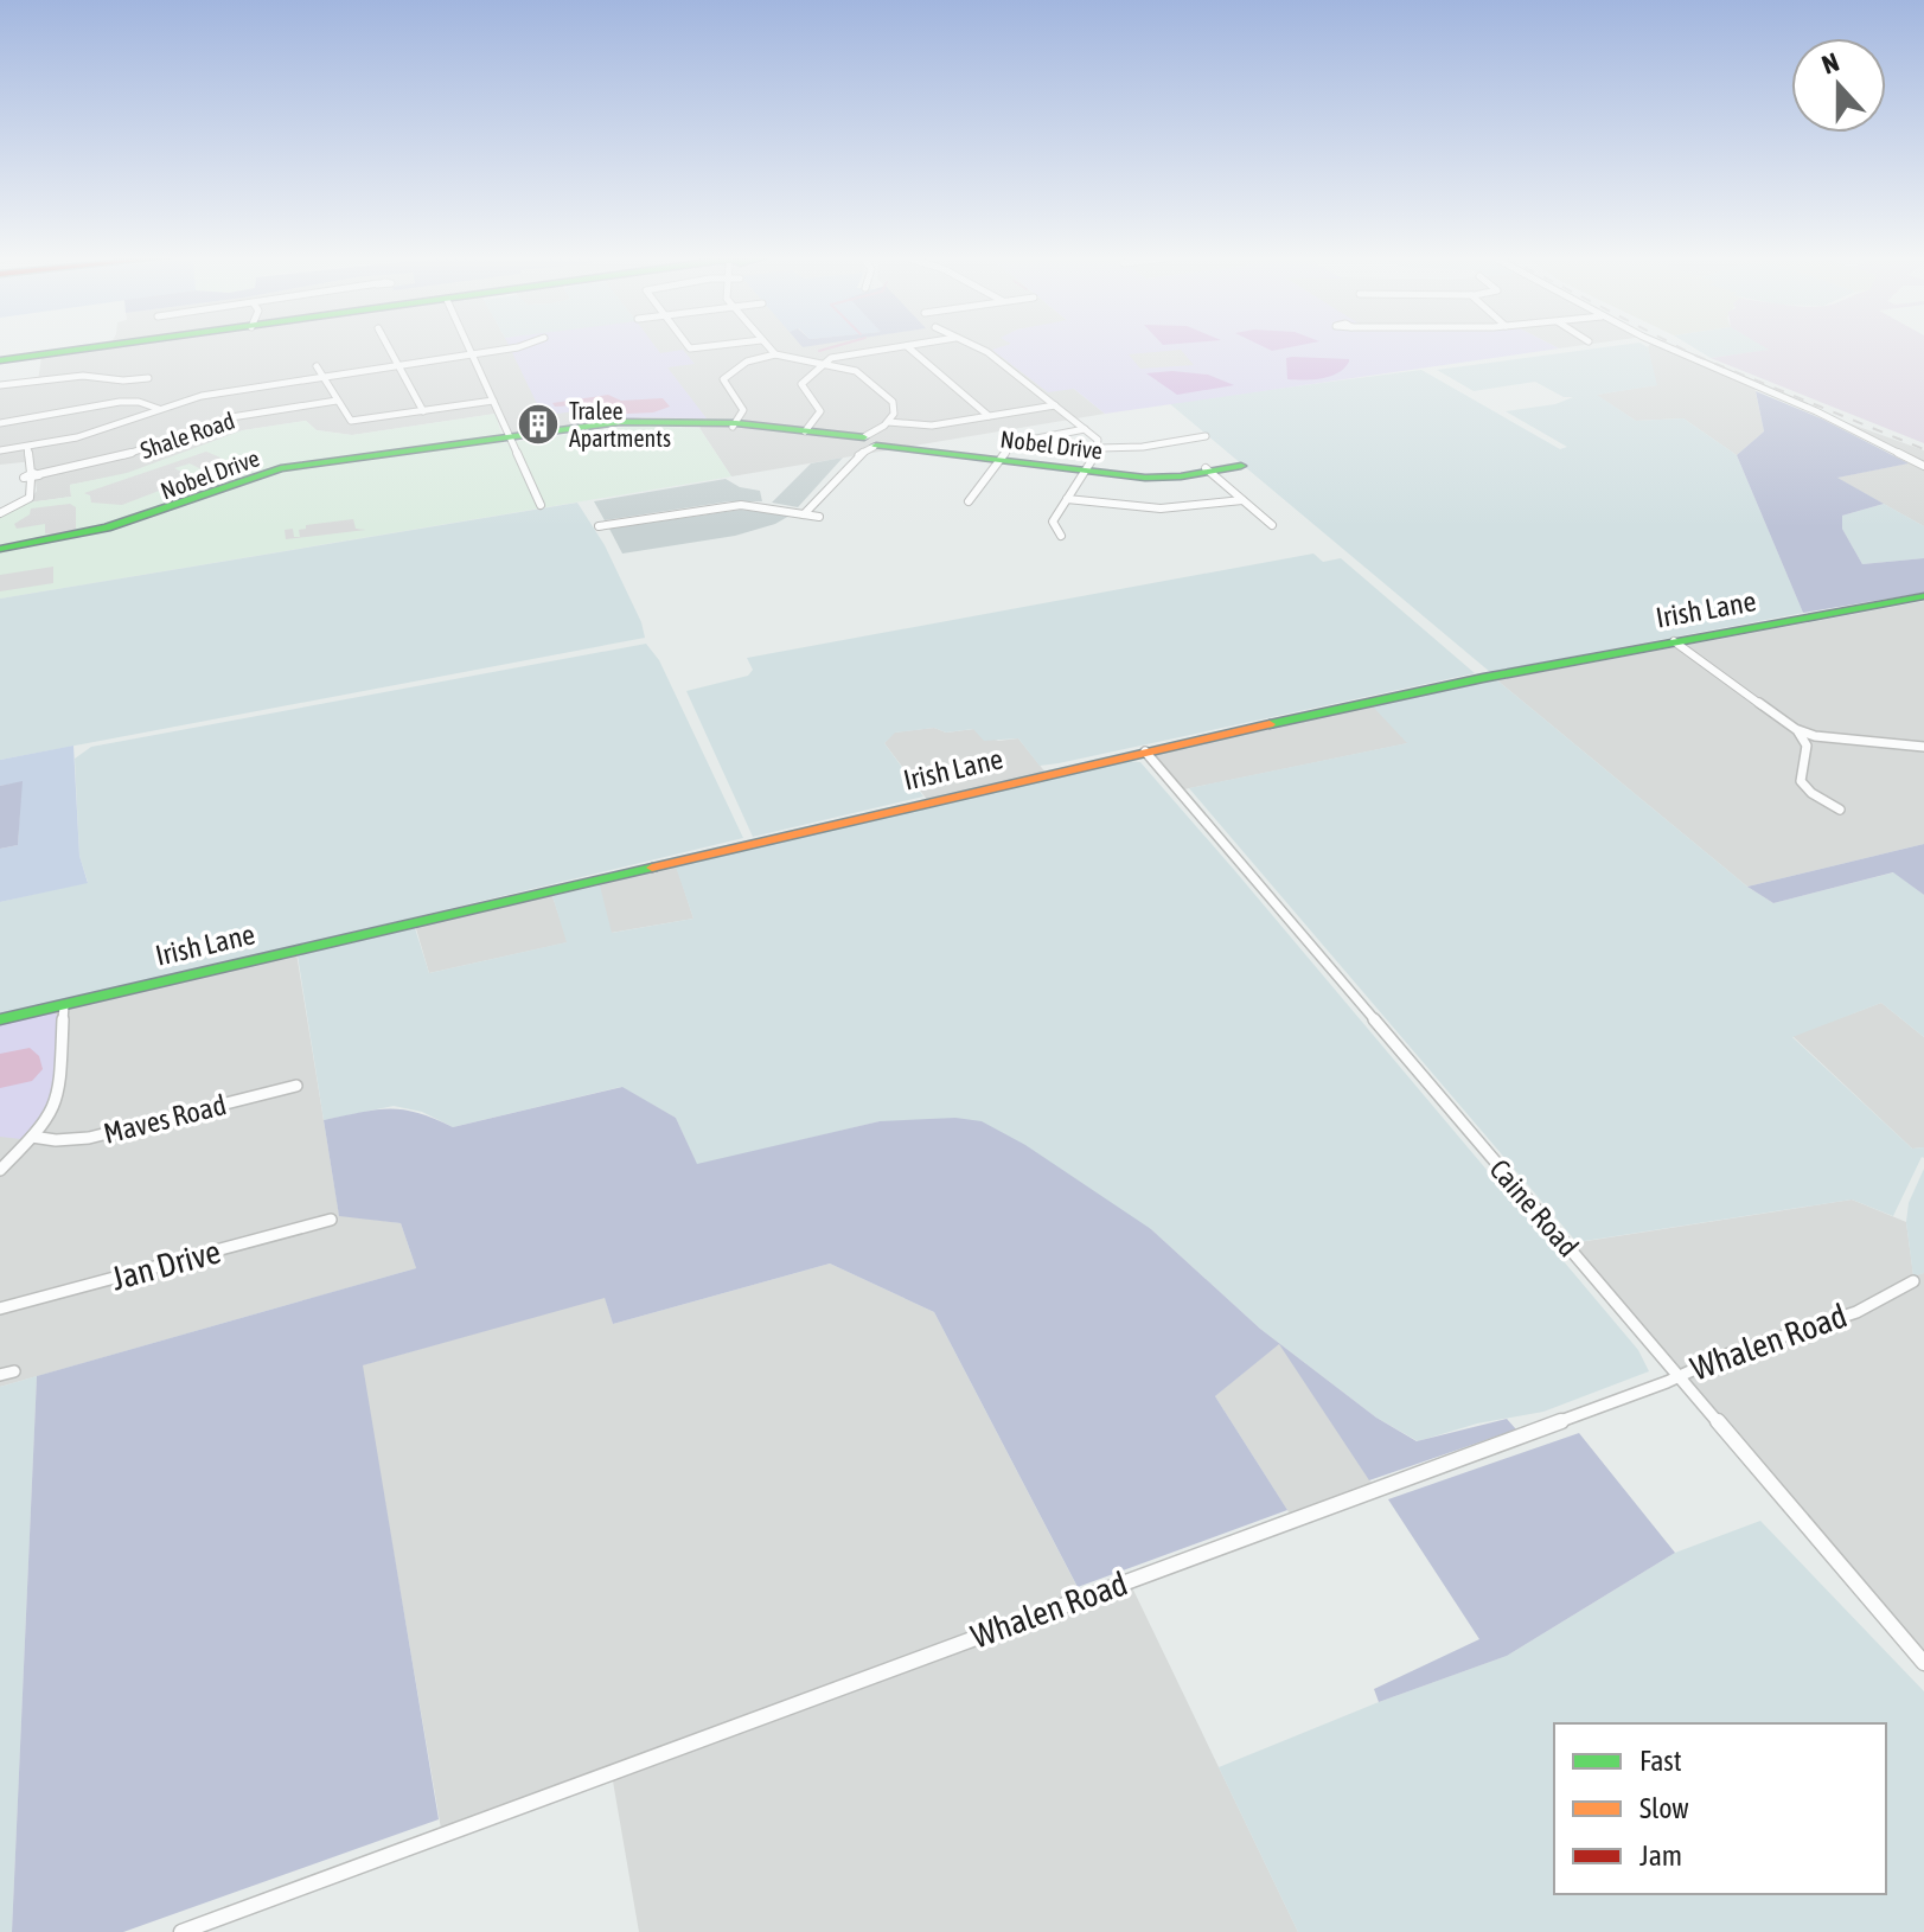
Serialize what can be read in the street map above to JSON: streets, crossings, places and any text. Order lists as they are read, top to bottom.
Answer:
{
  "streets": {
    "street": [
      "Shale Road",
      "Nobel Drive",
      "Irish Lane",
      "Maves Road",
      "Caine Road",
      "Jan Drive",
      "Whalen Road"
    ]
  },
  "crossings": [
    ["Irish Lane", "Caine Road"],
    ["Caine Road", "Whalen Road"]
  ],
  "places": {
    "building": ["Tralee Apartments"]
  },
  "legend": ["Fast", "Slow", "Jam"],
  "north": "top"
}
